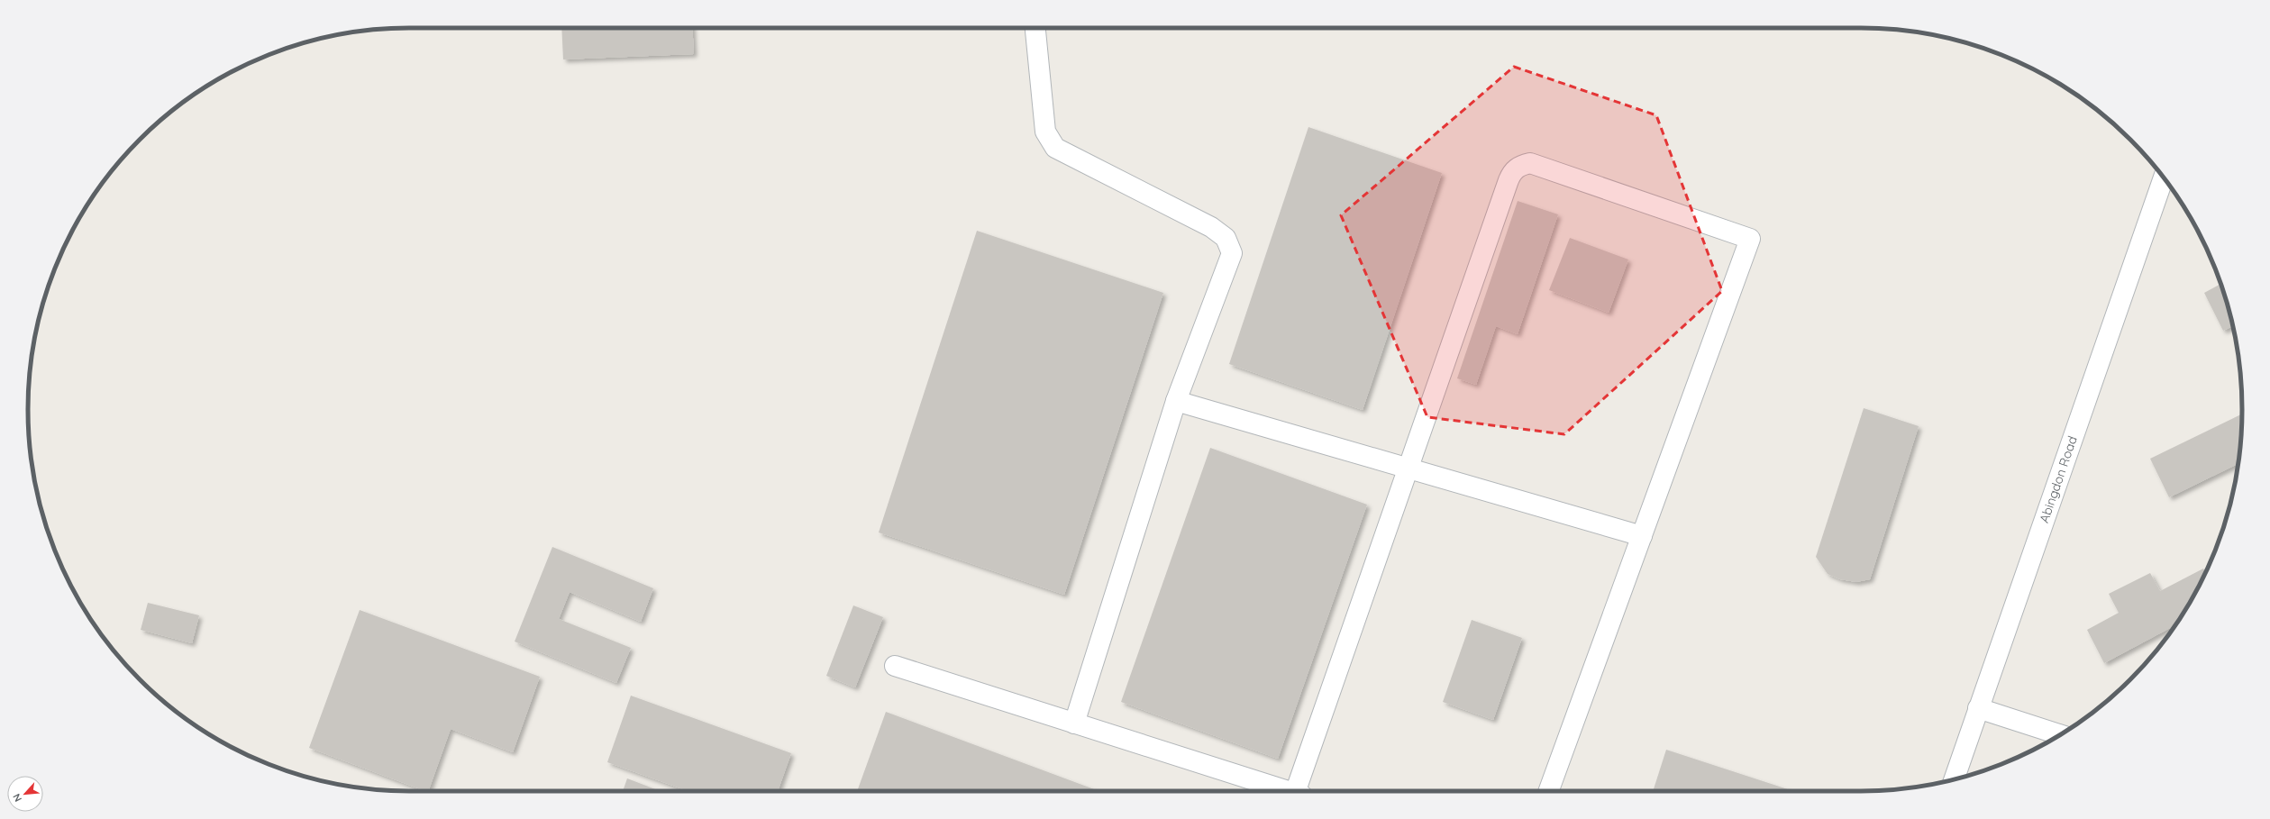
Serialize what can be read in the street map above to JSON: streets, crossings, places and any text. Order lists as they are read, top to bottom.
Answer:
{
  "streets": {
    "street": ["Abingdon Road"]
  },
  "north": "bottom left"
}
